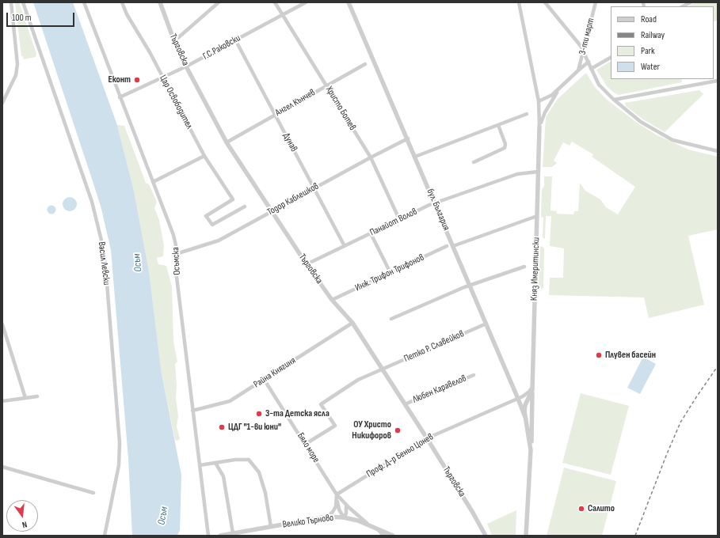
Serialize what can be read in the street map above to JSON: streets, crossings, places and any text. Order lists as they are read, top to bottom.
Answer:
{
  "streets": {
    "street": [
      "3-ти март",
      "Г.С.Раковски",
      "Търговска",
      "Цар Освободител",
      "Ангел Кънчев",
      "Христо Ботев",
      "Дунав",
      "Тодор Каблешков",
      "бул. България",
      "Панайот Волов",
      "Осъмска",
      "Васил Левски",
      "Княз Имеритински",
      "Инж. Трифон Трифонов",
      "Петко Р. Славейков",
      "Райна Княгиня",
      "Любен Каравелов",
      "Бяло море",
      "Проф. Д-р Беньо Цонев",
      "Велико Търново"
    ]
  },
  "crossings": [
    ["Г.С.Раковски", "Търговска"],
    ["Г.С.Раковски", "Цар Освободител"],
    ["Г.С.Раковски", "Христо Ботев"],
    ["Г.С.Раковски", "Дунав"],
    ["Г.С.Раковски", "Осъмска"],
    ["Търговска", "Ангел Кънчев"],
    ["Търговска", "Тодор Каблешков"],
    ["Търговска", "Панайот Волов"],
    ["Търговска", "Инж. Трифон Трифонов"],
    ["Търговска", "Петко Р. Славейков"],
    ["Търговска", "Райна Княгиня"],
    ["Търговска", "Любен Каравелов"],
    ["Търговска", "Проф. Д-р Беньо Цонев"],
    ["Ангел Кънчев", "Христо Ботев"],
    ["Ангел Кънчев", "Дунав"],
    ["Христо Ботев", "Тодор Каблешков"],
    ["Христо Ботев", "Панайот Волов"],
    ["Дунав", "Тодор Каблешков"],
    ["Дунав", "Панайот Волов"],
    ["Тодор Каблешков", "бул. България"],
    ["Тодор Каблешков", "Осъмска"],
    ["бул. България", "Панайот Волов"],
    ["бул. България", "Княз Имеритински"],
    ["бул. България", "Петко Р. Славейков"],
    ["бул. България", "Проф. Д-р Беньо Цонев"],
    ["Панайот Волов", "Княз Имеритински"],
    ["Осъмска", "Райна Княгиня"],
    ["Княз Имеритински", "Проф. Д-р Беньо Цонев"],
    ["Петко Р. Славейков", "Бяло море"],
    ["Райна Княгиня", "Бяло море"],
    ["Бяло море", "Проф. Д-р Беньо Цонев"],
    ["Бяло море", "Велико Търново"]
  ],
  "water": ["Осъм"],
  "places": [
    "Еконт",
    "Плувен басейн",
    "3-та Детска ясла",
    "ЦДГ \"1-ви юни\"",
    "ОУ Христо Никифоров",
    "Салито"
  ],
  "legend": [
    "Road",
    "Railway",
    "Park",
    "Water"
  ],
  "scale_bar": "100 m",
  "north": "bottom"
}
